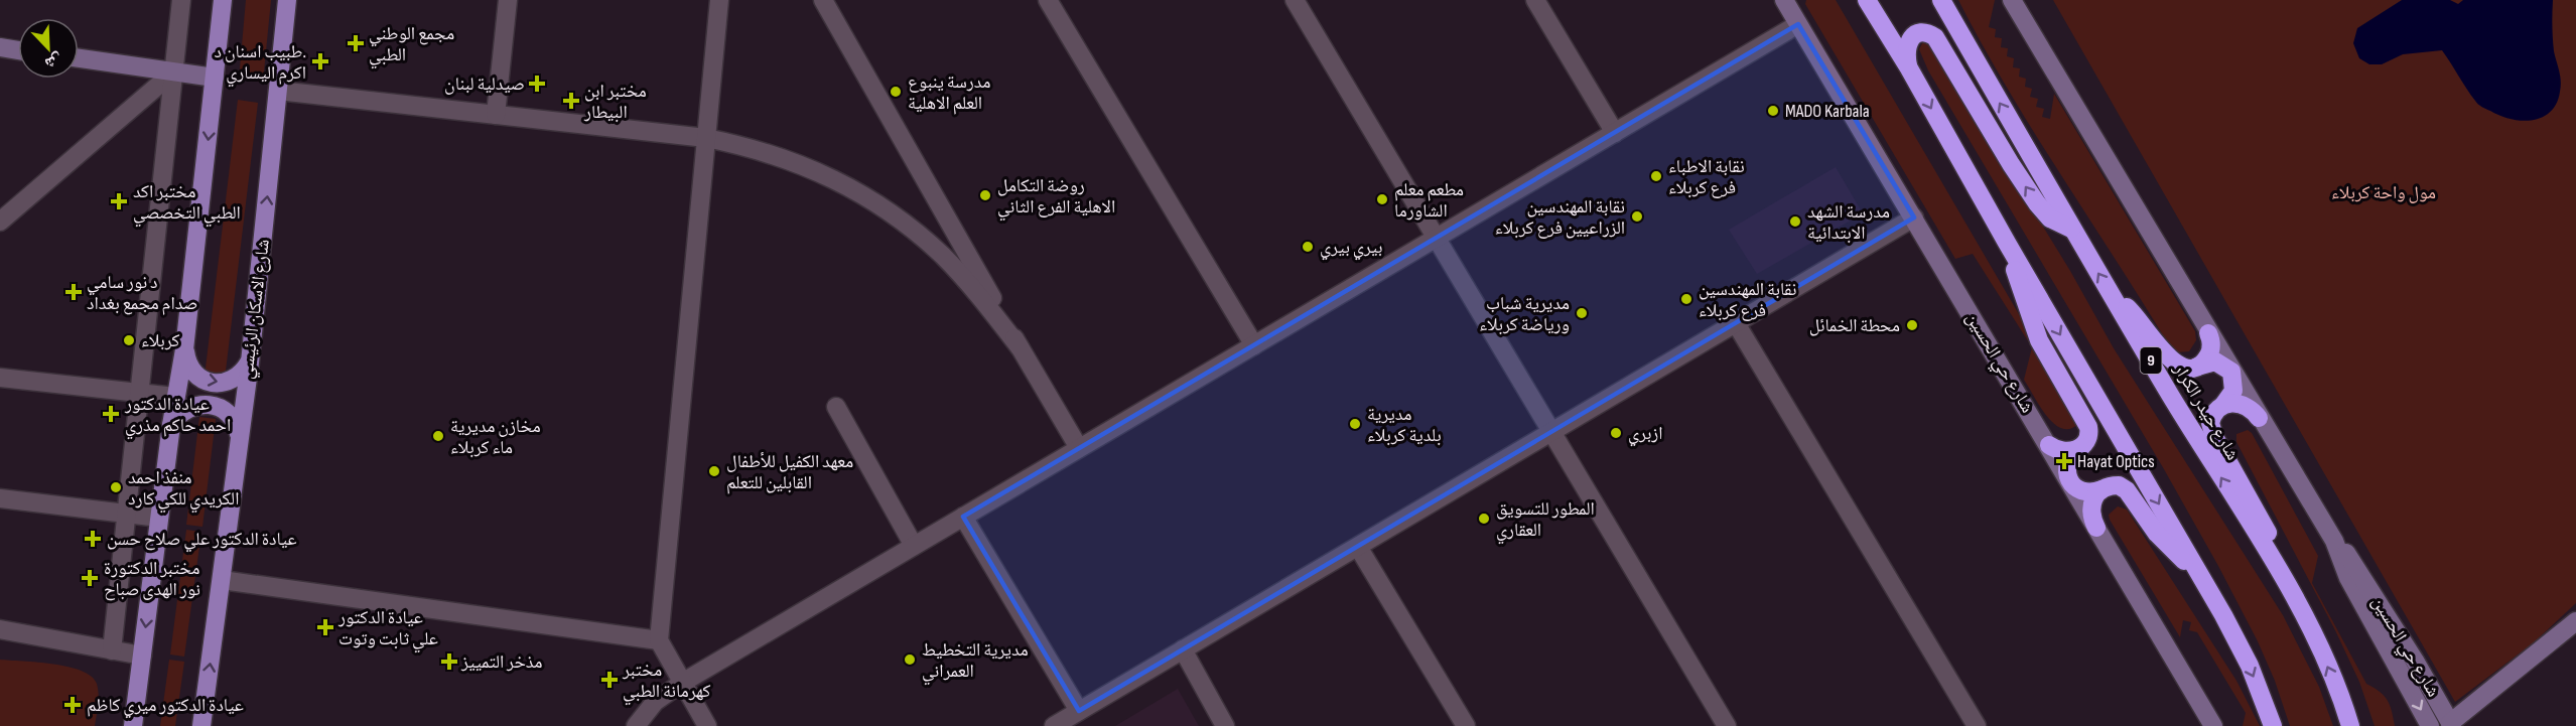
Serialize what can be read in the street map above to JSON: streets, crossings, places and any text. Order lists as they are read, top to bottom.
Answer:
{
  "streets": {
    "highway": ["9", "شارع حيدر الكرار"],
    "main road": ["شارع الاسكان الرئيسي", "شارع حي الحسين"]
  },
  "parks": ["مول واحة كربلاء"],
  "places": {
    "health": [
      "مجمع الوطني الطبي",
      "طبيب اسنان د. اكرم اليساري",
      "صيدلية لبنان",
      "مختبر ابن البيطار",
      "مختبر اكد الطبي التخصصي",
      "د نور سامي صدام مجمع بغداد",
      "عيادة الدكتور احمد حاكم مذري",
      "Hayat Optics",
      "عيادة الدكتور علي صلاح حسن",
      "مختبر الدكتورة نور الهدى صباح",
      "عيادة الدكتور علي ثابت وتوت",
      "مذخر التمييز",
      "مختبر كهرمانة الطبي",
      "عيادة الدكتور ميري كاظم"
    ],
    "other": [
      "مدرسة ينبوع العلم الاهلية",
      "MADO Karbala",
      "نقابة الاطباء فرع كربلاء",
      "روضة التكامل الاهلية الفرع الثاني",
      "مطعم معلم الشاورما",
      "نقابة المهندسين الزراعيين فرع كربلاء",
      "مدرسة الشهد الابتدائية",
      "بيري بيري",
      "نقابة المهندسين فرع كربلاء",
      "مديرية شباب ورياضة كربلاء",
      "محطة الخمائل",
      "كربلاء",
      "مديرية بلدية كربلاء",
      "ازبري",
      "مخازن مديرية ماء كربلاء",
      "معهد الكفيل للأطفال القابلين للتعلم",
      "منفذ احمد الكريدي للكي كارد",
      "المطور للتسويق العقاري",
      "مديرية التخطيط العمراني"
    ]
  },
  "north": "bottom right"
}
